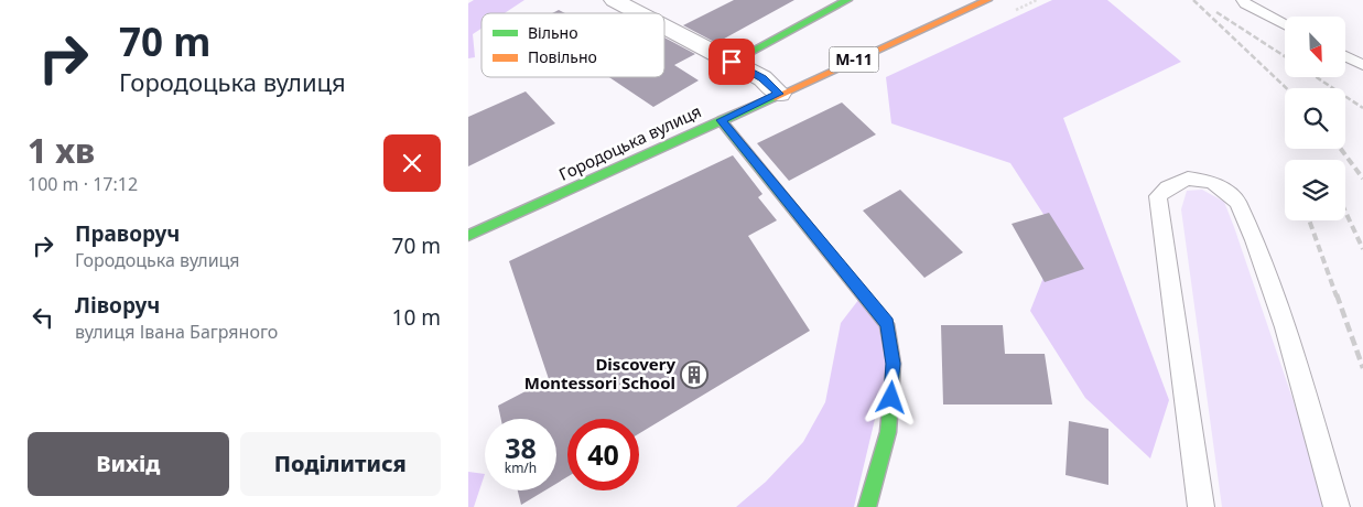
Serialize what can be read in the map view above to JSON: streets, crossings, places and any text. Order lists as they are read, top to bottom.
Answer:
{
  "streets": {
    "main road": ["М-11", "Городоцька вулиця"]
  },
  "places": {
    "building": ["Discovery Montessori School"]
  },
  "legend": ["Вільно", "Повільно"],
  "north": "bottom right",
  "page": {
    "turn": ["70 m", "Городоцька вулиця"],
    "heading": ["1 хв", "100 m · 17:12"],
    "list": [
      {
        "name": "Праворуч",
        "note": "Городоцька вулиця",
        "value": "70 m"
      },
      {
        "name": "Ліворуч",
        "note": "вулиця Івана Багряного",
        "value": "10 m"
      }
    ],
    "speed": "38 km/h",
    "limit": "40",
    "buttons": ["Вихід", "Поділитися"]
  }
}
